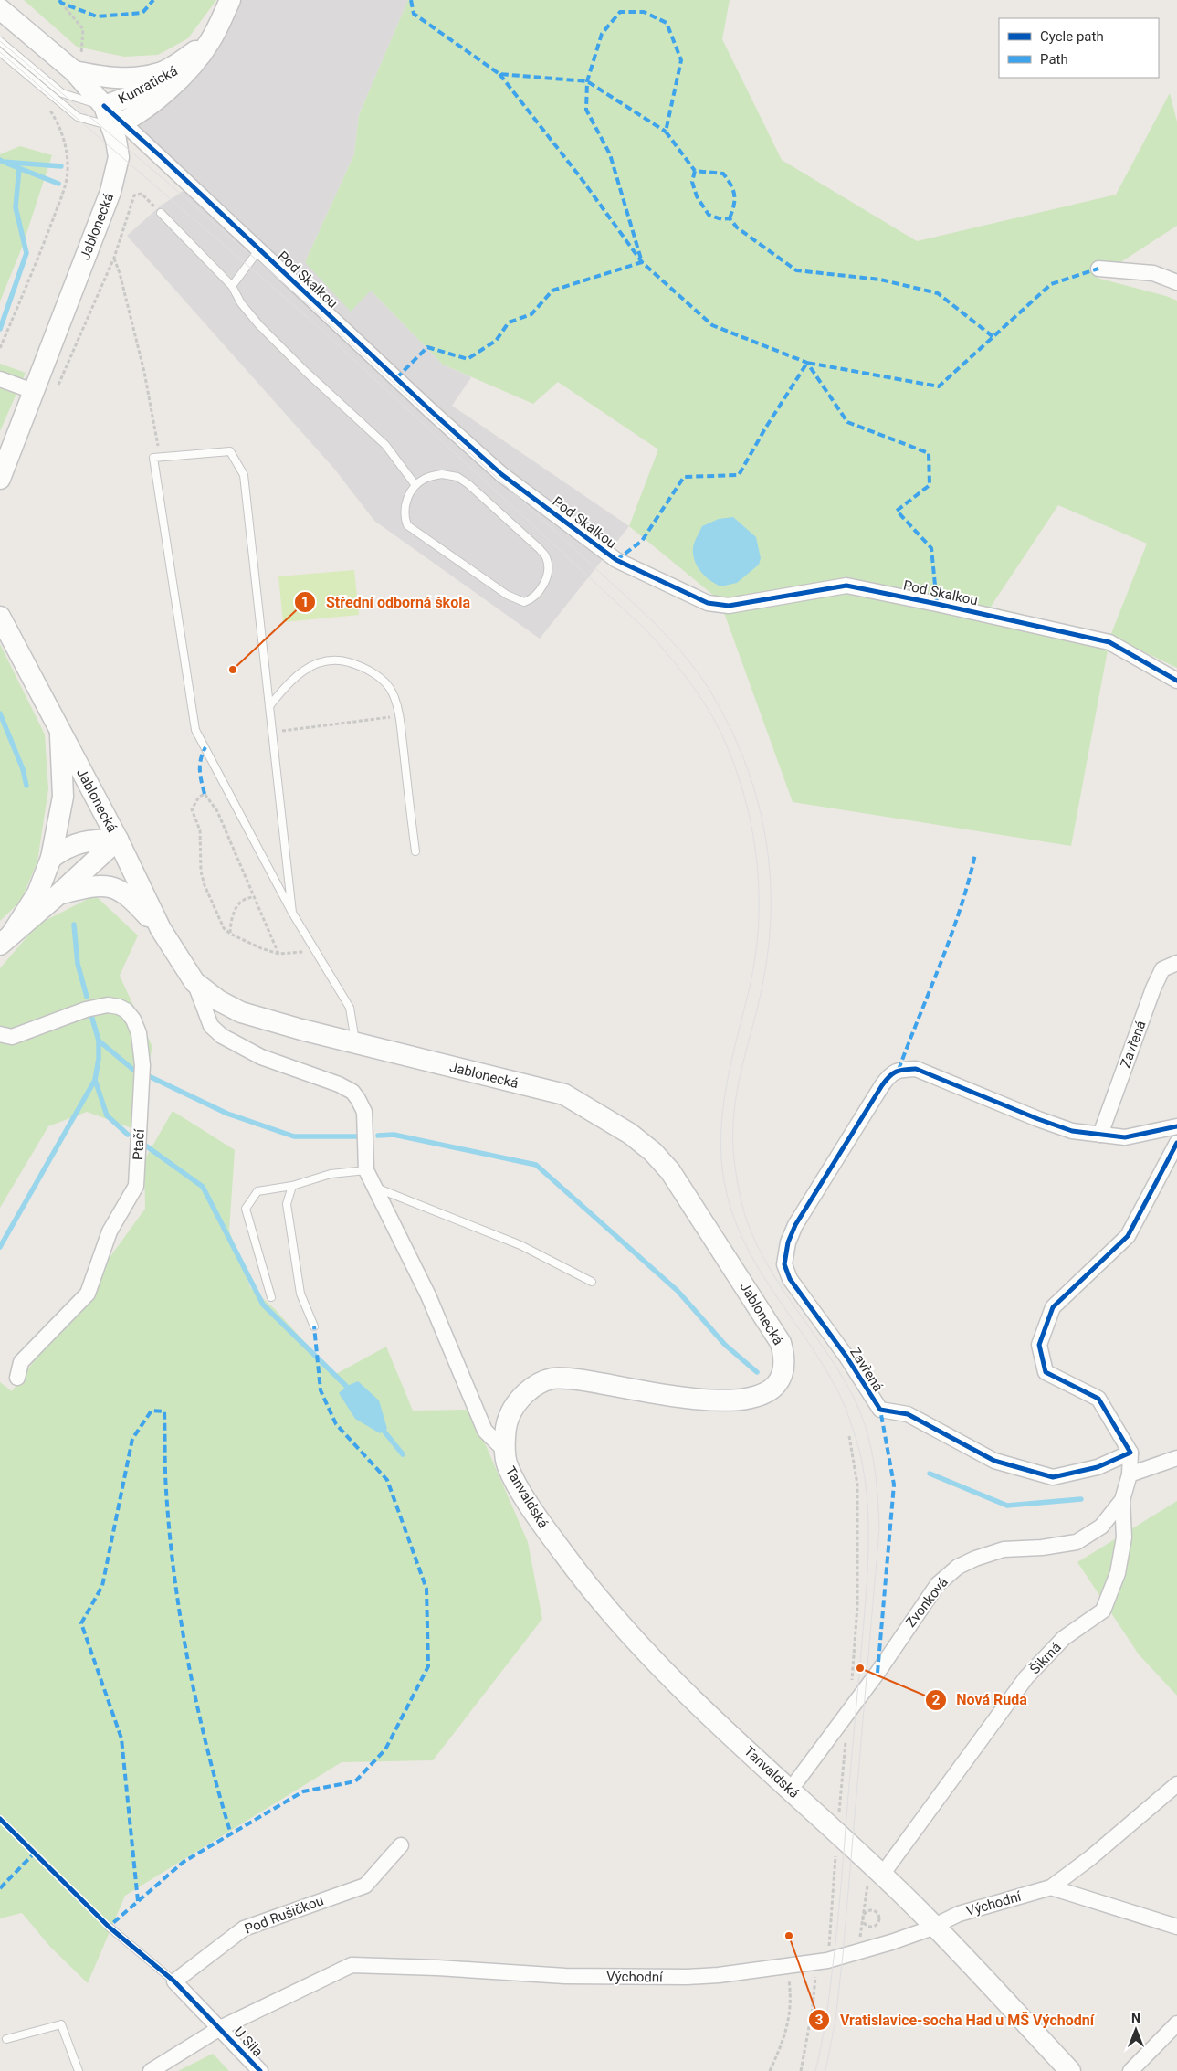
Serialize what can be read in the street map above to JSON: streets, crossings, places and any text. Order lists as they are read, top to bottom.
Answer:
{
  "streets": {
    "main road": ["Kunratická", "Jablonecká", "Tanvaldská"],
    "street": [
      "Pod Skalkou",
      "Zavřená",
      "Ptačí",
      "Zvonková",
      "Šikmá",
      "Východní",
      "Pod Rušičkou",
      "U Sila"
    ]
  },
  "crossings": [
    ["Kunratická", "Jablonecká"],
    ["Kunratická", "Pod Skalkou"],
    ["Jablonecká", "Pod Skalkou"],
    ["Jablonecká", "Tanvaldská"],
    ["Zavřená", "Zvonková"],
    ["Tanvaldská", "Zvonková"],
    ["Tanvaldská", "Šikmá"],
    ["Tanvaldská", "Východní"],
    ["Zvonková", "Šikmá"],
    ["Východní", "U Sila"]
  ],
  "places": ["Střední odborná škola", "Nová Ruda", "Vratislavice-socha Had u MŠ Východní"],
  "legend": ["Cycle path", "Path"],
  "north": "top"
}
